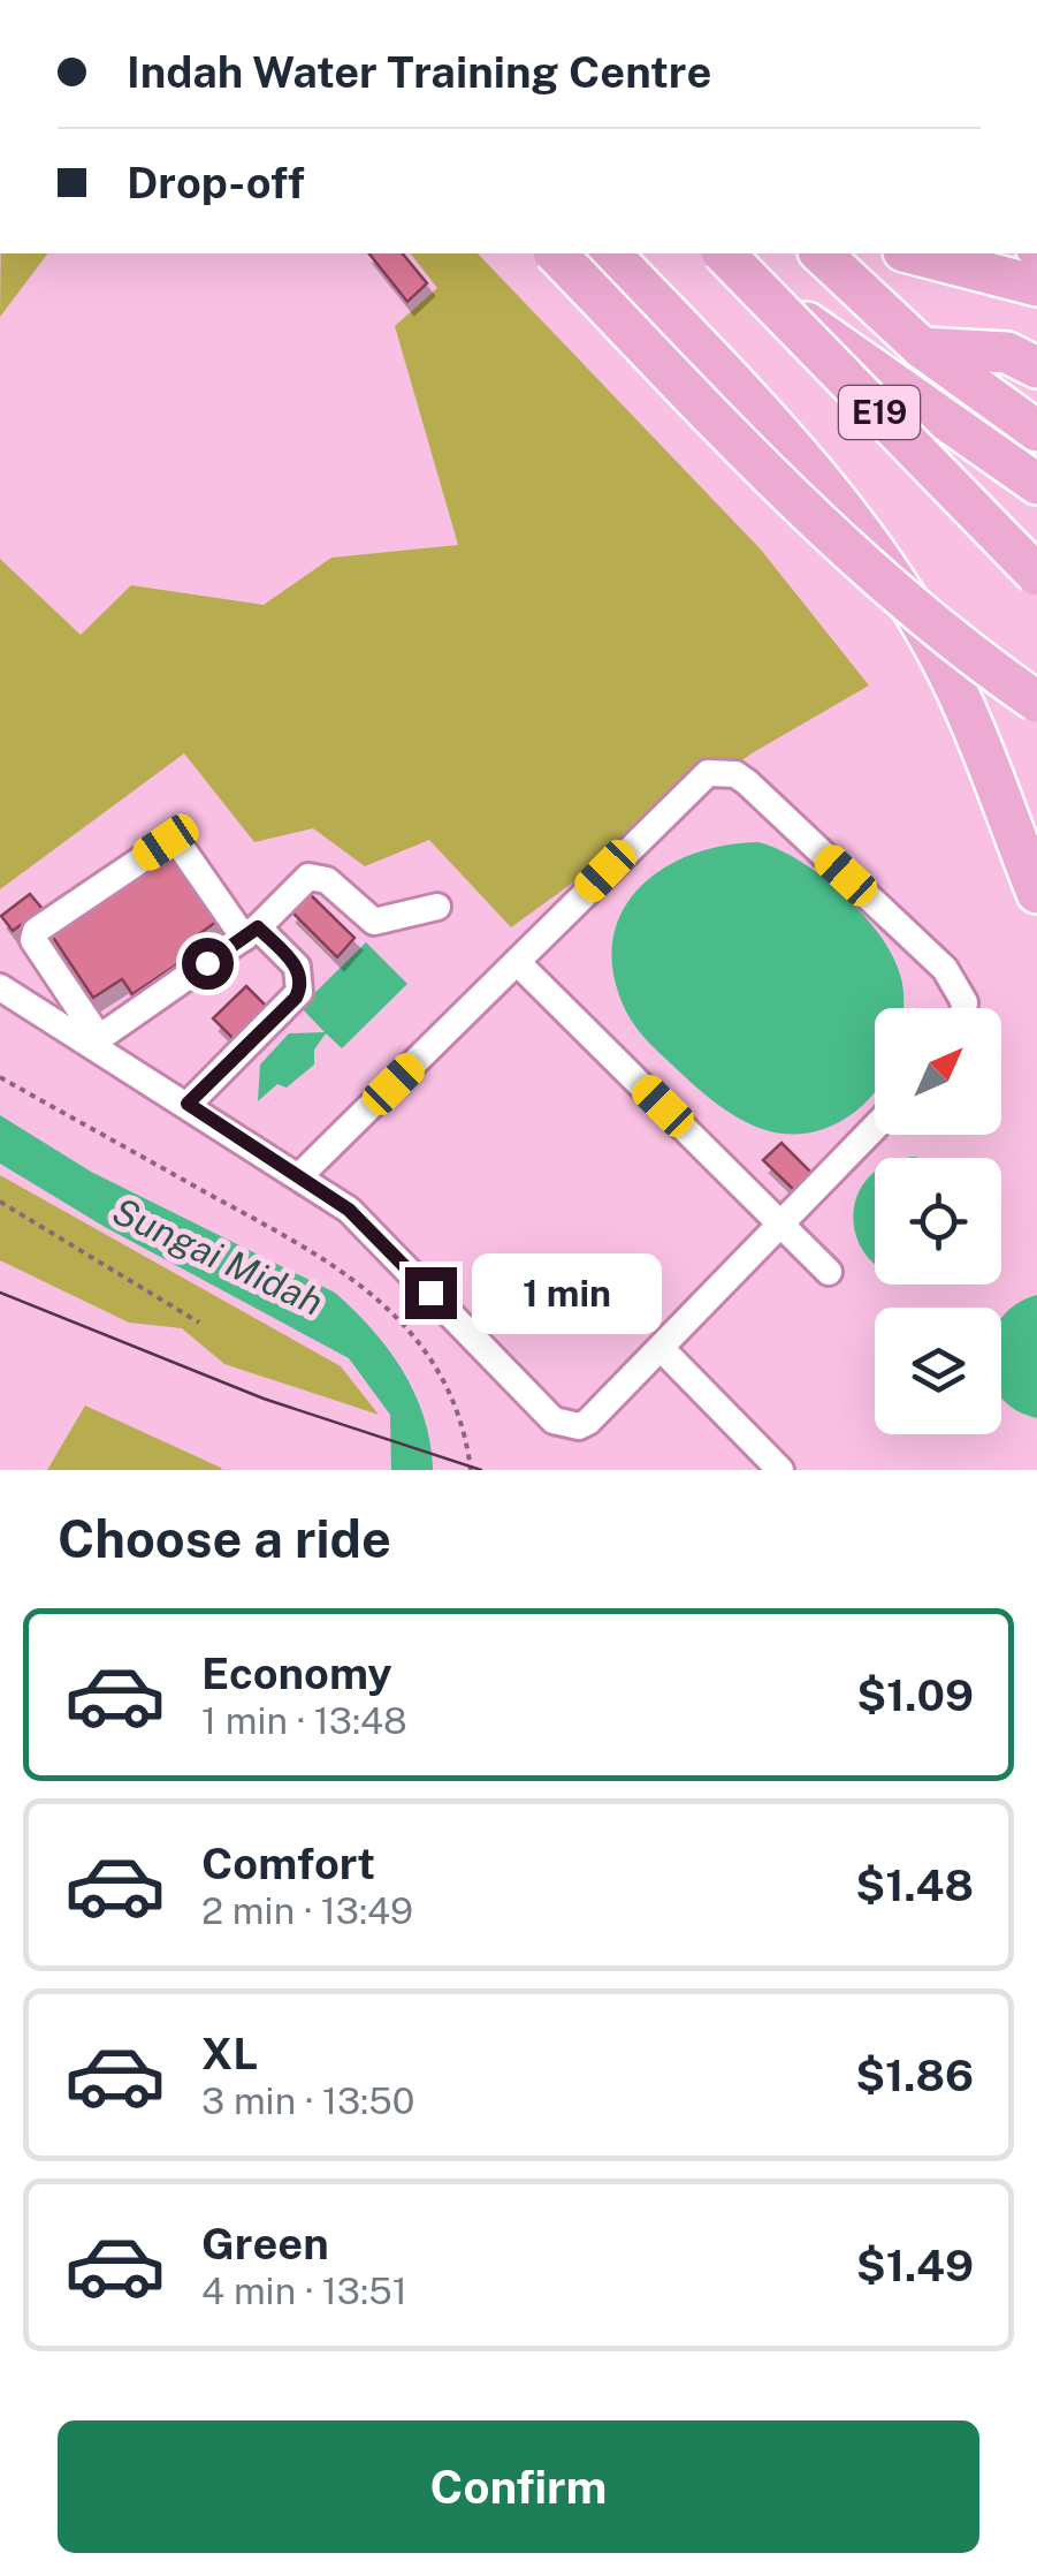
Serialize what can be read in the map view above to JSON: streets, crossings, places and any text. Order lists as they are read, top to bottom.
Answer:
{
  "streets": {
    "highway": ["E19"]
  },
  "water": ["Sungai Midah"],
  "north": "top right",
  "page": {
    "banner": ["Indah Water Training Centre", "Drop-off"],
    "bubble": "1 min",
    "heading": "Choose a ride",
    "list": [
      {
        "name": "Economy",
        "note": "1 min · 13:48",
        "value": "$1.09"
      },
      {
        "name": "Comfort",
        "note": "2 min · 13:49",
        "value": "$1.48"
      },
      {
        "name": "XL",
        "note": "3 min · 13:50",
        "value": "$1.86"
      },
      {
        "name": "Green",
        "note": "4 min · 13:51",
        "value": "$1.49"
      }
    ],
    "buttons": "Confirm"
  }
}
